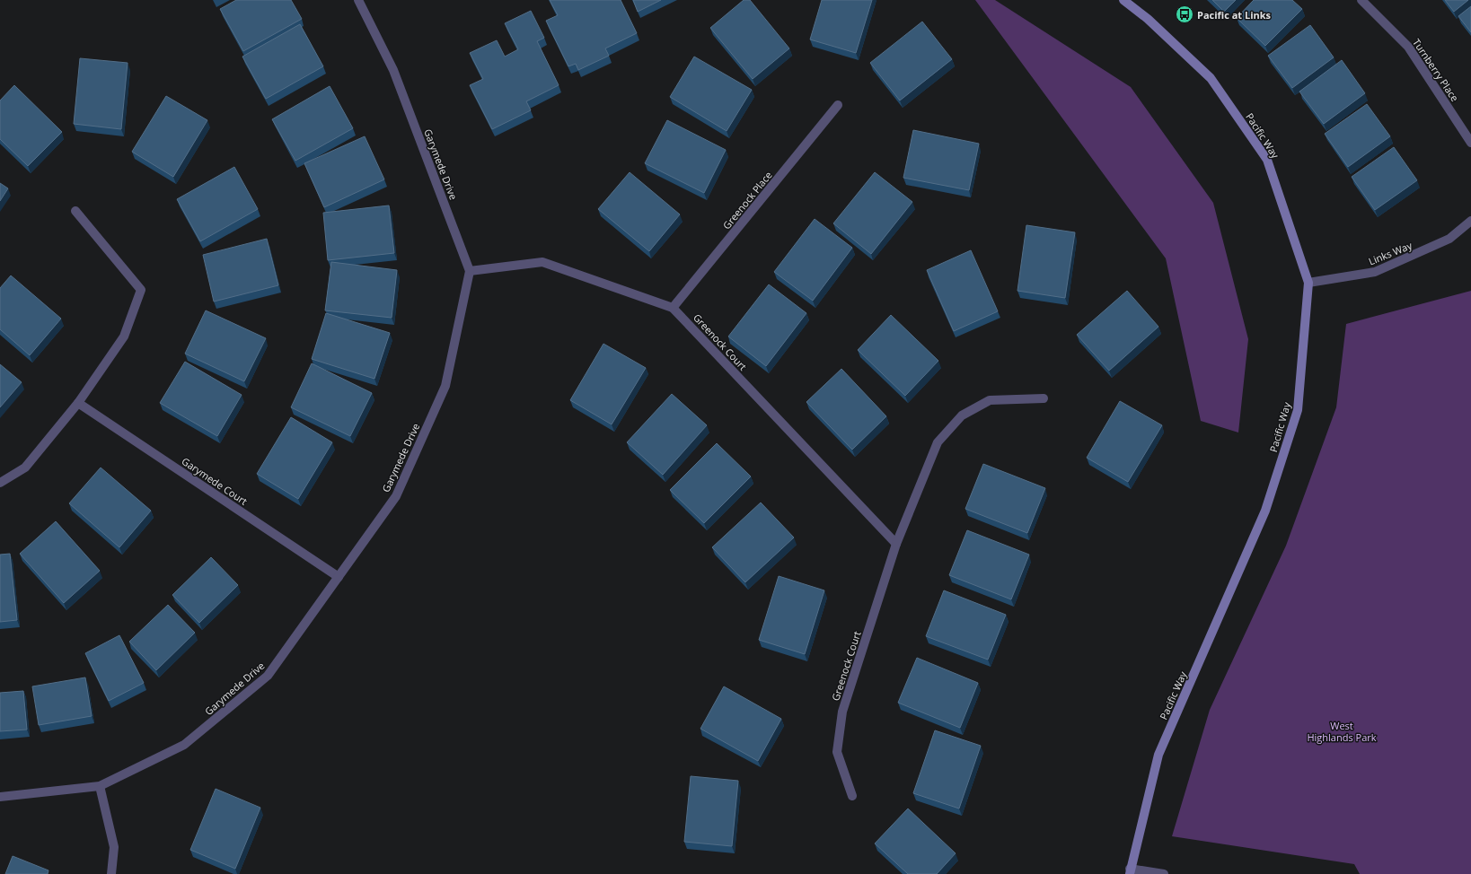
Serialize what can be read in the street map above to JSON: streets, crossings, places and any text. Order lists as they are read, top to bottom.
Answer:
{
  "streets": {
    "main road": ["Pacific Way"],
    "street": [
      "Turnberry Place",
      "Garymede Drive",
      "Greenock Place",
      "Links Way",
      "Greenock Court",
      "Garymede Court"
    ]
  },
  "crossings": [
    ["Pacific Way", "Links Way"],
    ["Garymede Drive", "Greenock Court"],
    ["Garymede Drive", "Garymede Court"],
    ["Greenock Place", "Greenock Court"]
  ],
  "parks": ["West Highlands Park"],
  "places": {
    "bus stop": ["Pacific at Links"]
  }
}
